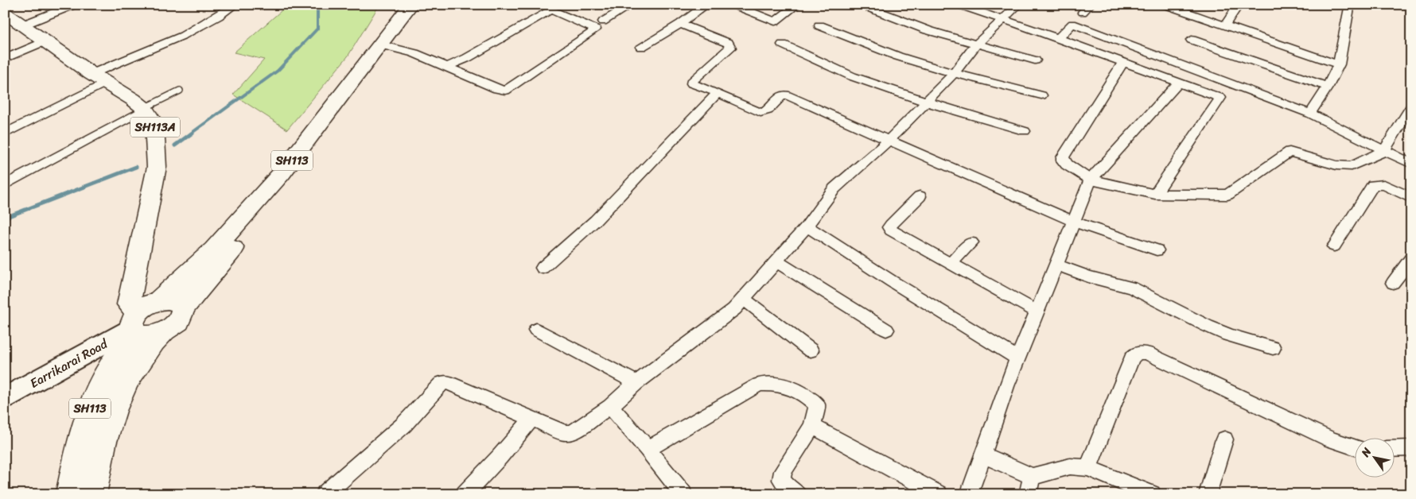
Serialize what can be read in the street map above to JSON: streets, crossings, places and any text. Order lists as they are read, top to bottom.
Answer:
{
  "streets": {
    "main road": ["SH113A", "SH113", "Earrikarai Road"]
  },
  "crossings": [
    ["SH113A", "SH113"],
    ["SH113A", "Earrikarai Road"],
    ["SH113", "Earrikarai Road"]
  ],
  "north": "top left"
}
